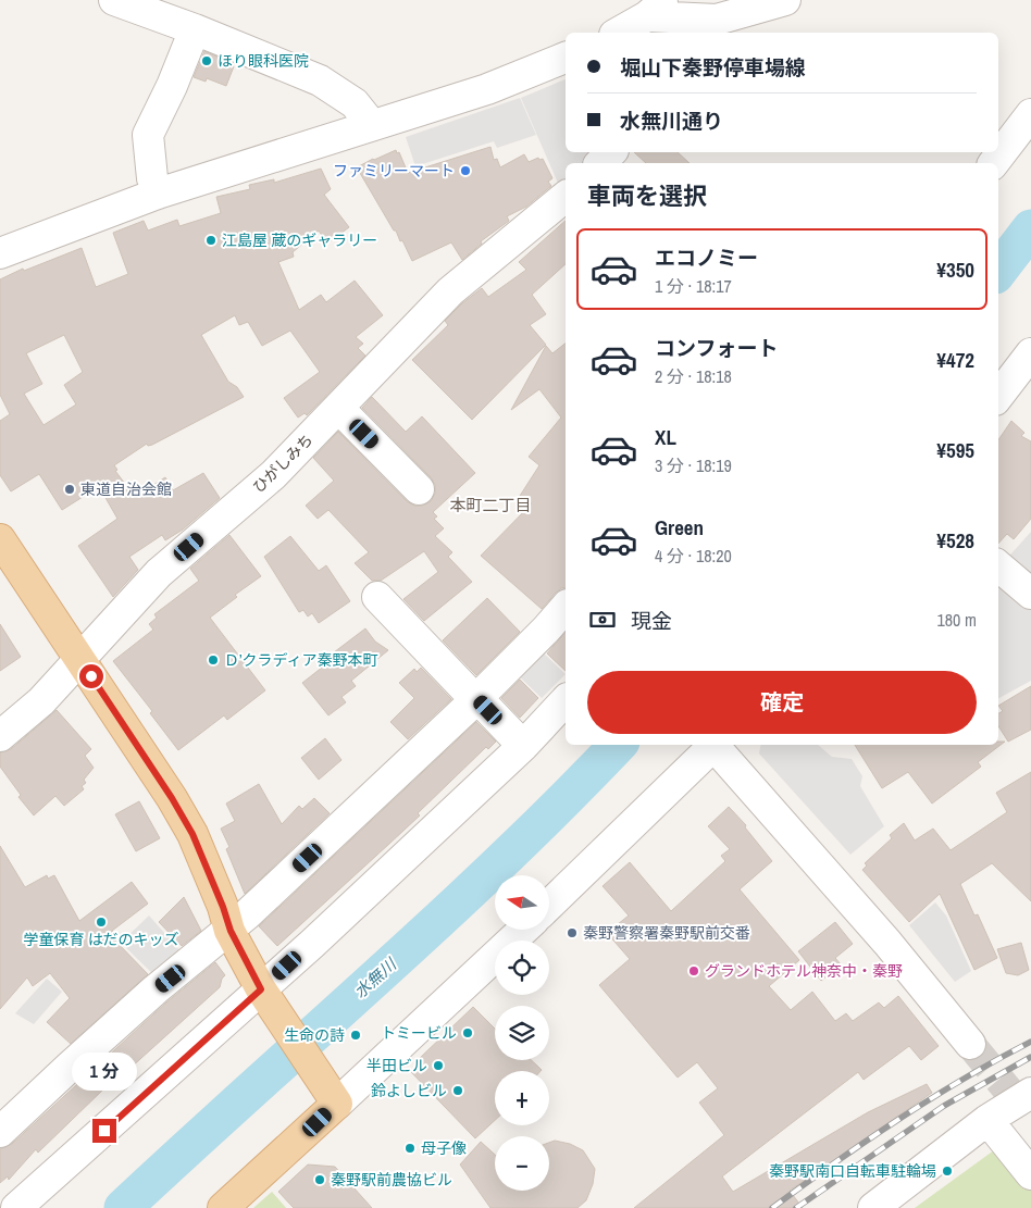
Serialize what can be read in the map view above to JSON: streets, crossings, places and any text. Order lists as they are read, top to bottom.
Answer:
{
  "streets": {
    "street": ["ひがしみち"]
  },
  "districts": ["本町二丁目"],
  "water": ["水無川"],
  "places": [
    "ほり眼科医院",
    "ファミリーマート",
    "江島屋 蔵のギャラリー",
    "東道自治会館",
    "Ｄ’クラディア秦野本町",
    "学童保育 はだのキッズ",
    "秦野警察署秦野駅前交番",
    "グランドホテル神奈中・秦野",
    "トミービル",
    "生命の詩",
    "半田ビル",
    "鈴よしビル",
    "母子像",
    "秦野駅南口自転車駐輪場",
    "秦野駅前農協ビル"
  ],
  "north": "left",
  "page": {
    "banner": ["堀山下秦野停車場線", "水無川通り"],
    "heading": "車両を選択",
    "list": [
      {
        "name": "エコノミー",
        "note": "1 分 · 18:17",
        "value": "¥350"
      },
      {
        "name": "コンフォート",
        "note": "2 分 · 18:18",
        "value": "¥472"
      },
      {
        "name": "XL",
        "note": "3 分 · 18:19",
        "value": "¥595"
      },
      {
        "name": "Green",
        "note": "4 分 · 18:20",
        "value": "¥528"
      }
    ],
    "pay": ["現金", "180 m"],
    "buttons": "確定",
    "map_buttons": ["+", "−"],
    "bubble": "1 分"
  }
}
